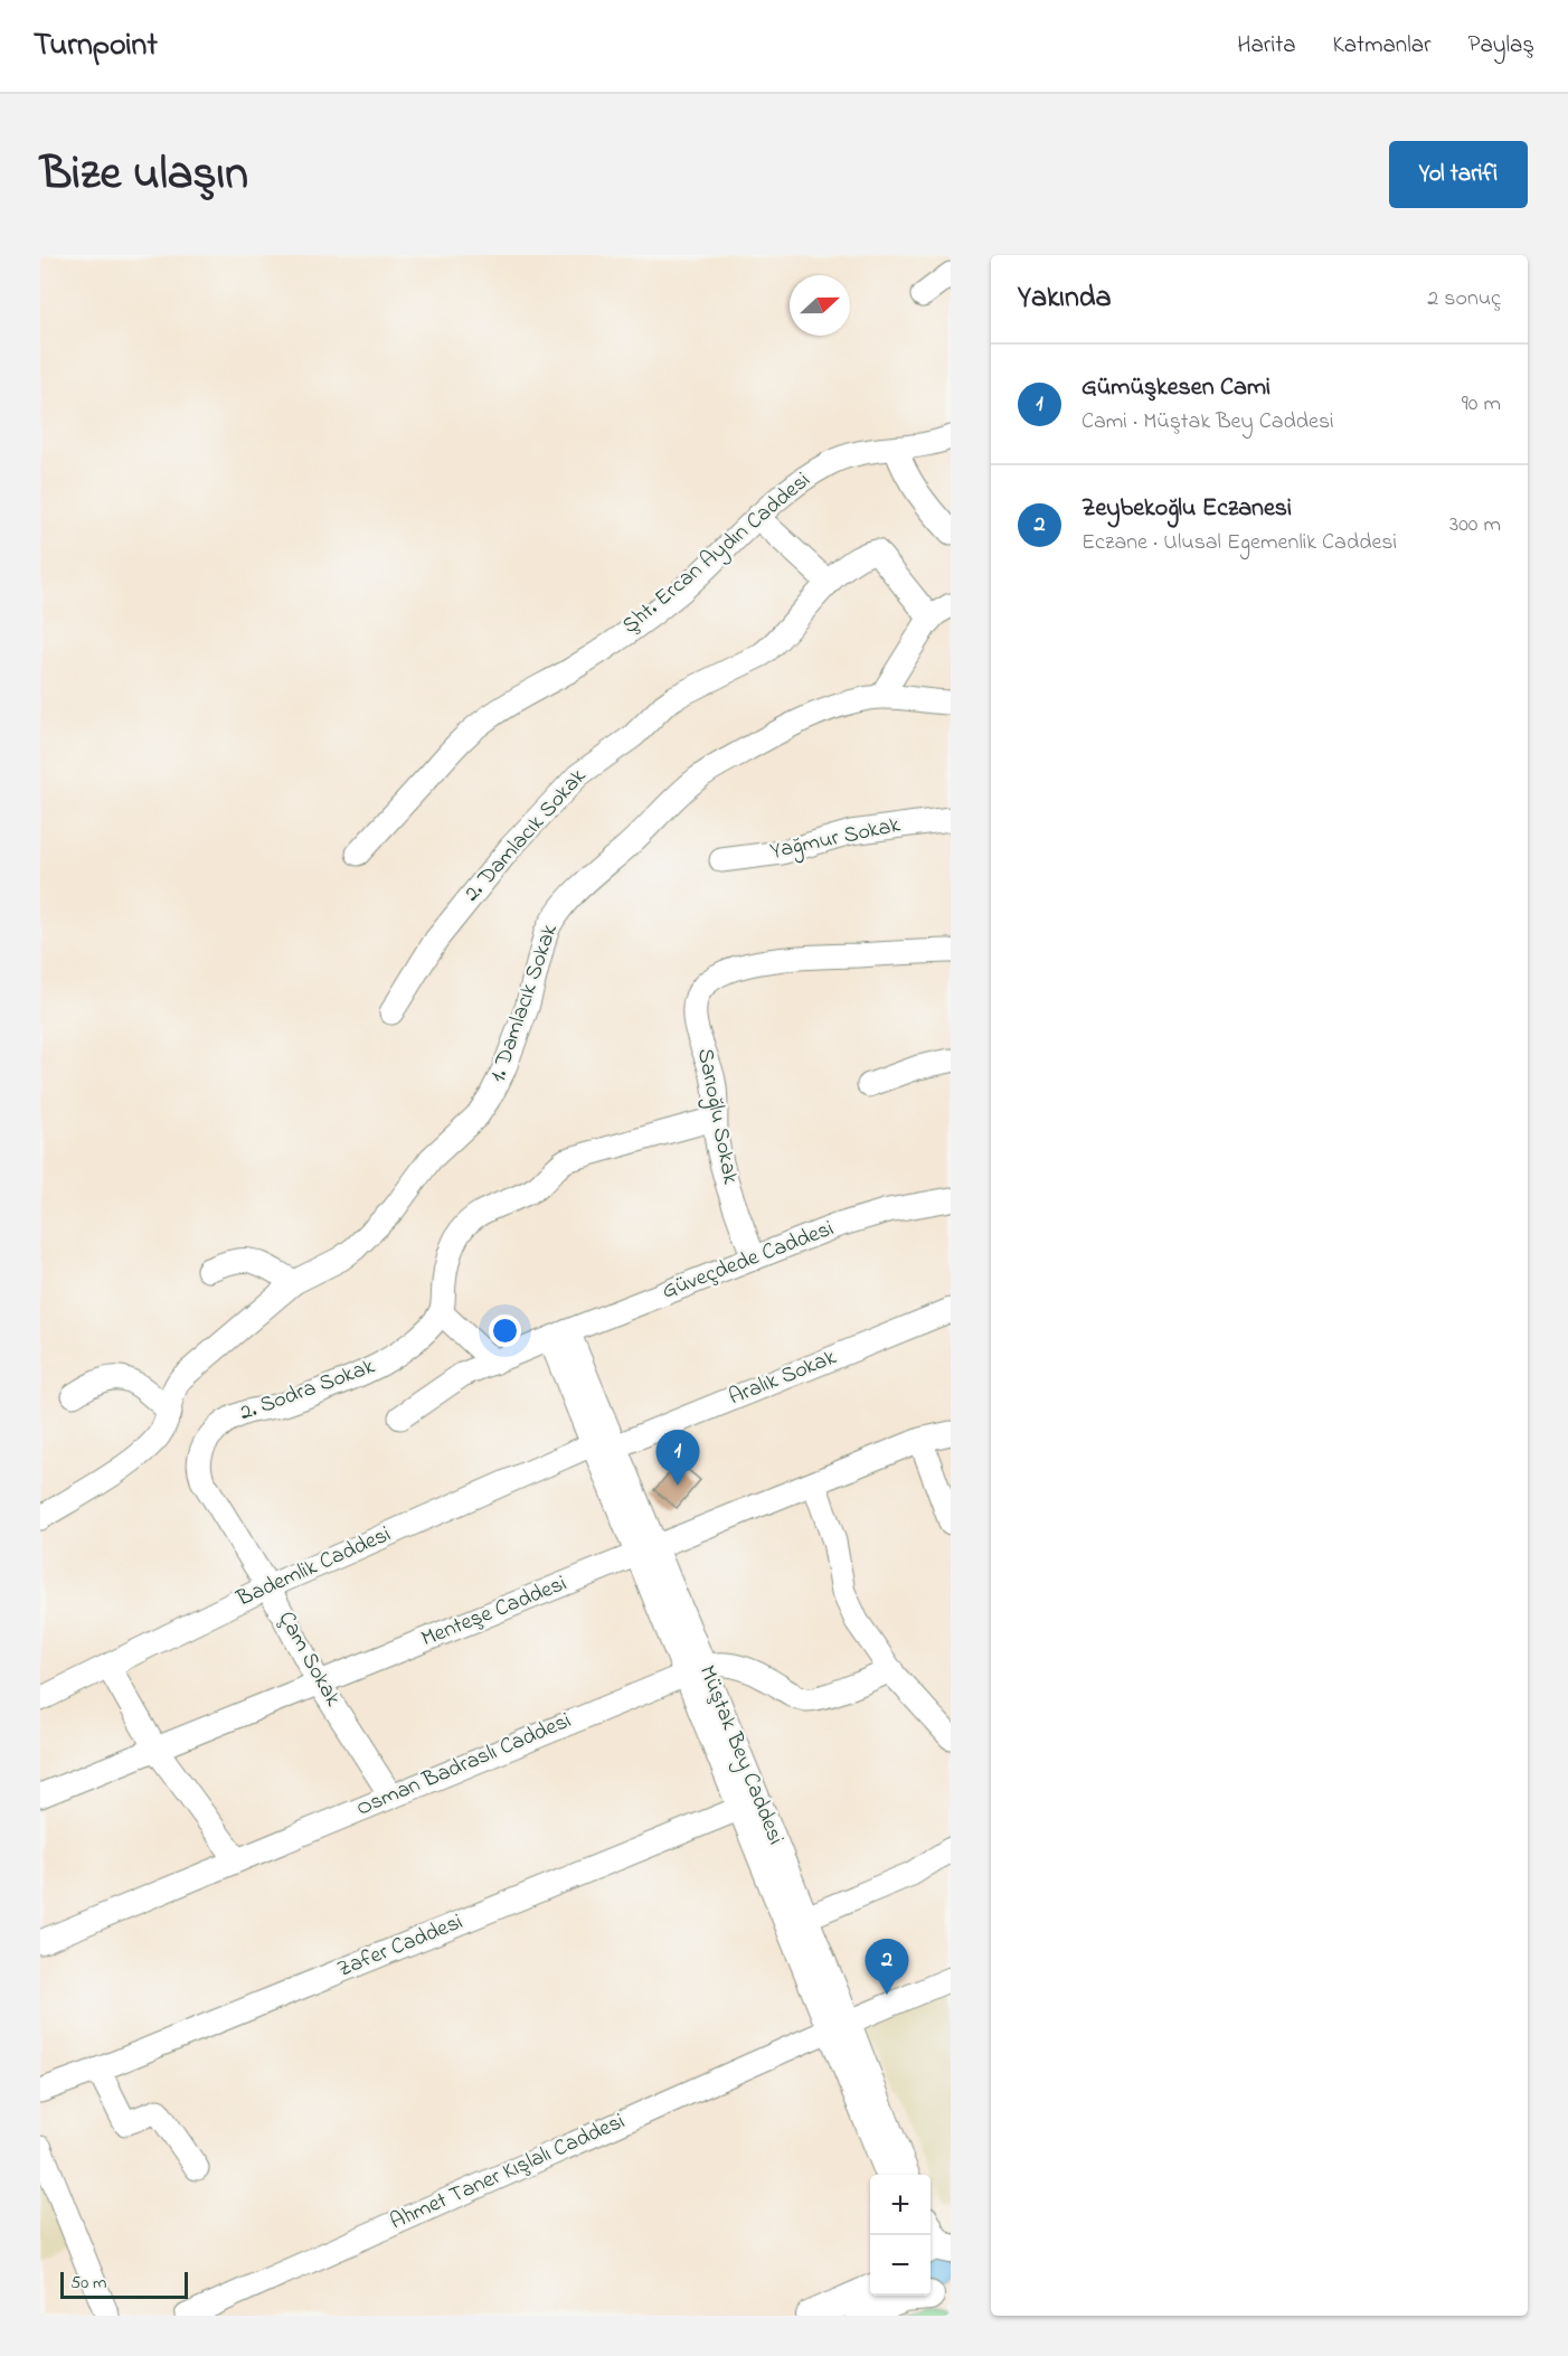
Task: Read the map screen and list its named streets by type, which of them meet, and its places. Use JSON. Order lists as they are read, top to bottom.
{
  "streets": {
    "street": [
      "Şht. Ercan Aydın Caddesi",
      "2. Damlacık Sokak",
      "Yağmur Sokak",
      "1. Damlacık Sokak",
      "Sarıoğlu Sokak",
      "Güveçdede Caddesi",
      "Aralık Sokak",
      "2. Sodra Sokak",
      "Bademlik Caddesi",
      "Menteşe Caddesi",
      "Çam Sokak",
      "Müştak Bey Caddesi",
      "Osman Badraslı Caddesi",
      "Zafer Caddesi",
      "Ahmet Taner Kışlalı Caddesi"
    ]
  },
  "crossings": [
    ["Sarıoğlu Sokak", "Güveçdede Caddesi"],
    ["Güveçdede Caddesi", "Müştak Bey Caddesi"],
    ["Aralık Sokak", "Bademlik Caddesi"],
    ["Aralık Sokak", "Müştak Bey Caddesi"],
    ["2. Sodra Sokak", "Çam Sokak"],
    ["Bademlik Caddesi", "Çam Sokak"],
    ["Bademlik Caddesi", "Müştak Bey Caddesi"],
    ["Menteşe Caddesi", "Çam Sokak"],
    ["Menteşe Caddesi", "Müştak Bey Caddesi"],
    ["Çam Sokak", "Osman Badraslı Caddesi"],
    ["Müştak Bey Caddesi", "Osman Badraslı Caddesi"],
    ["Müştak Bey Caddesi", "Zafer Caddesi"],
    ["Müştak Bey Caddesi", "Ahmet Taner Kışlalı Caddesi"]
  ],
  "scale_bar": "50 m",
  "north": "right",
  "page": {
    "header": "Turnpoint",
    "nav": ["Harita", "Katmanlar", "Paylaş"],
    "title": "Bize ulaşın",
    "buttons": "Yol tarifi",
    "heading": ["Yakında", "2 sonuç"],
    "list": [
      {
        "mark": "1",
        "name": "Gümüşkesen Cami",
        "note": "Cami · Müştak Bey Caddesi",
        "value": "90 m"
      },
      {
        "mark": "2",
        "name": "Zeybekoğlu Eczanesi",
        "note": "Eczane · Ulusal Egemenlik Caddesi",
        "value": "300 m"
      }
    ],
    "pins": ["1", "2"],
    "map_buttons": ["+", "−"],
    "scale": "50 m"
  }
}
